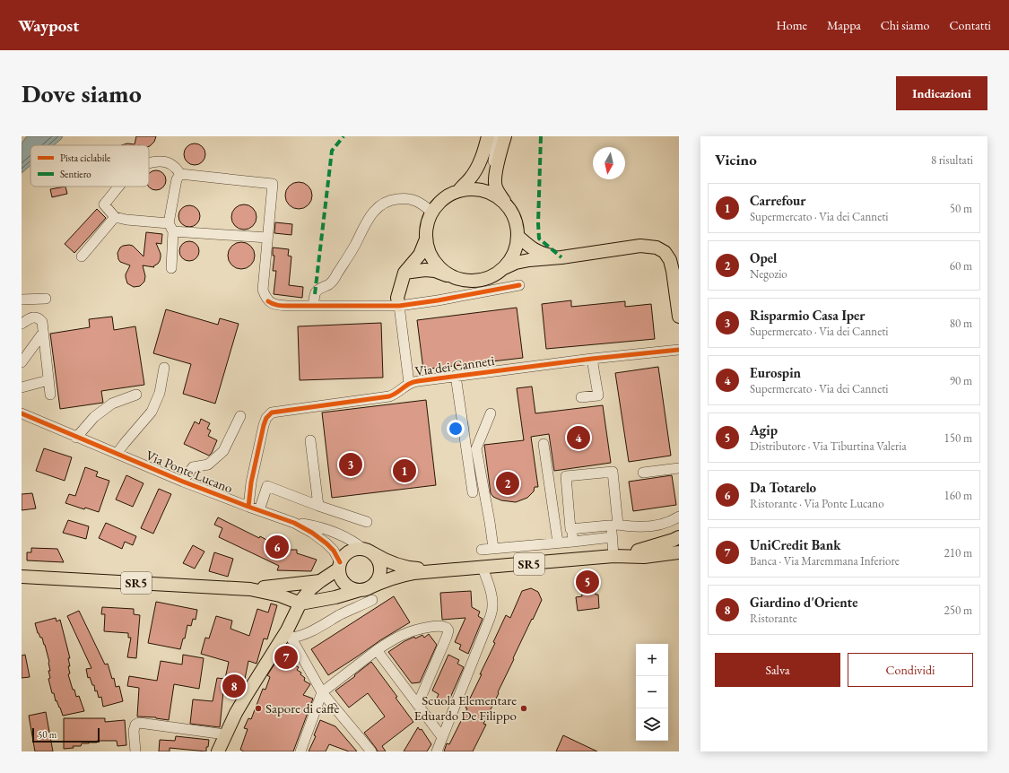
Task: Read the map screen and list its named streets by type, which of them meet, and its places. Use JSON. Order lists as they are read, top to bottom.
{
  "streets": {
    "main road": ["SR5"],
    "street": ["Via dei Canneti", "Via Ponte Lucano"]
  },
  "crossings": [
    ["Via dei Canneti", "Via Ponte Lucano"]
  ],
  "places": ["Sapore di caffè", "Scuola Elementare Eduardo De Filippo"],
  "legend": ["Pista ciclabile", "Sentiero"],
  "scale_bar": "50 m",
  "north": "bottom",
  "page": {
    "header": "Waypost",
    "nav": [
      "Home",
      "Mappa",
      "Chi siamo",
      "Contatti"
    ],
    "buttons": [
      "Indicazioni",
      ["Salva", "Condividi"]
    ],
    "title": "Dove siamo",
    "heading": ["Vicino", "8 risultati"],
    "list": [
      {
        "mark": "1",
        "name": "Carrefour",
        "note": "Supermercato · Via dei Canneti",
        "value": "50 m"
      },
      {
        "mark": "2",
        "name": "Opel",
        "note": "Negozio",
        "value": "60 m"
      },
      {
        "mark": "3",
        "name": "Risparmio Casa Iper",
        "note": "Supermercato · Via dei Canneti",
        "value": "80 m"
      },
      {
        "mark": "4",
        "name": "Eurospin",
        "note": "Supermercato · Via dei Canneti",
        "value": "90 m"
      },
      {
        "mark": "5",
        "name": "Agip",
        "note": "Distributore · Via Tiburtina Valeria",
        "value": "150 m"
      },
      {
        "mark": "6",
        "name": "Da Totarelo",
        "note": "Ristorante · Via Ponte Lucano",
        "value": "160 m"
      },
      {
        "mark": "7",
        "name": "UniCredit Bank",
        "note": "Banca · Via Maremmana Inferiore",
        "value": "210 m"
      },
      {
        "mark": "8",
        "name": "Giardino d'Oriente",
        "note": "Ristorante",
        "value": "250 m"
      }
    ],
    "pins": [
      "4",
      "3",
      "1",
      "2",
      "6",
      "5",
      "7",
      "8"
    ],
    "map_buttons": ["+", "−"],
    "scale": "50 m"
  }
}
